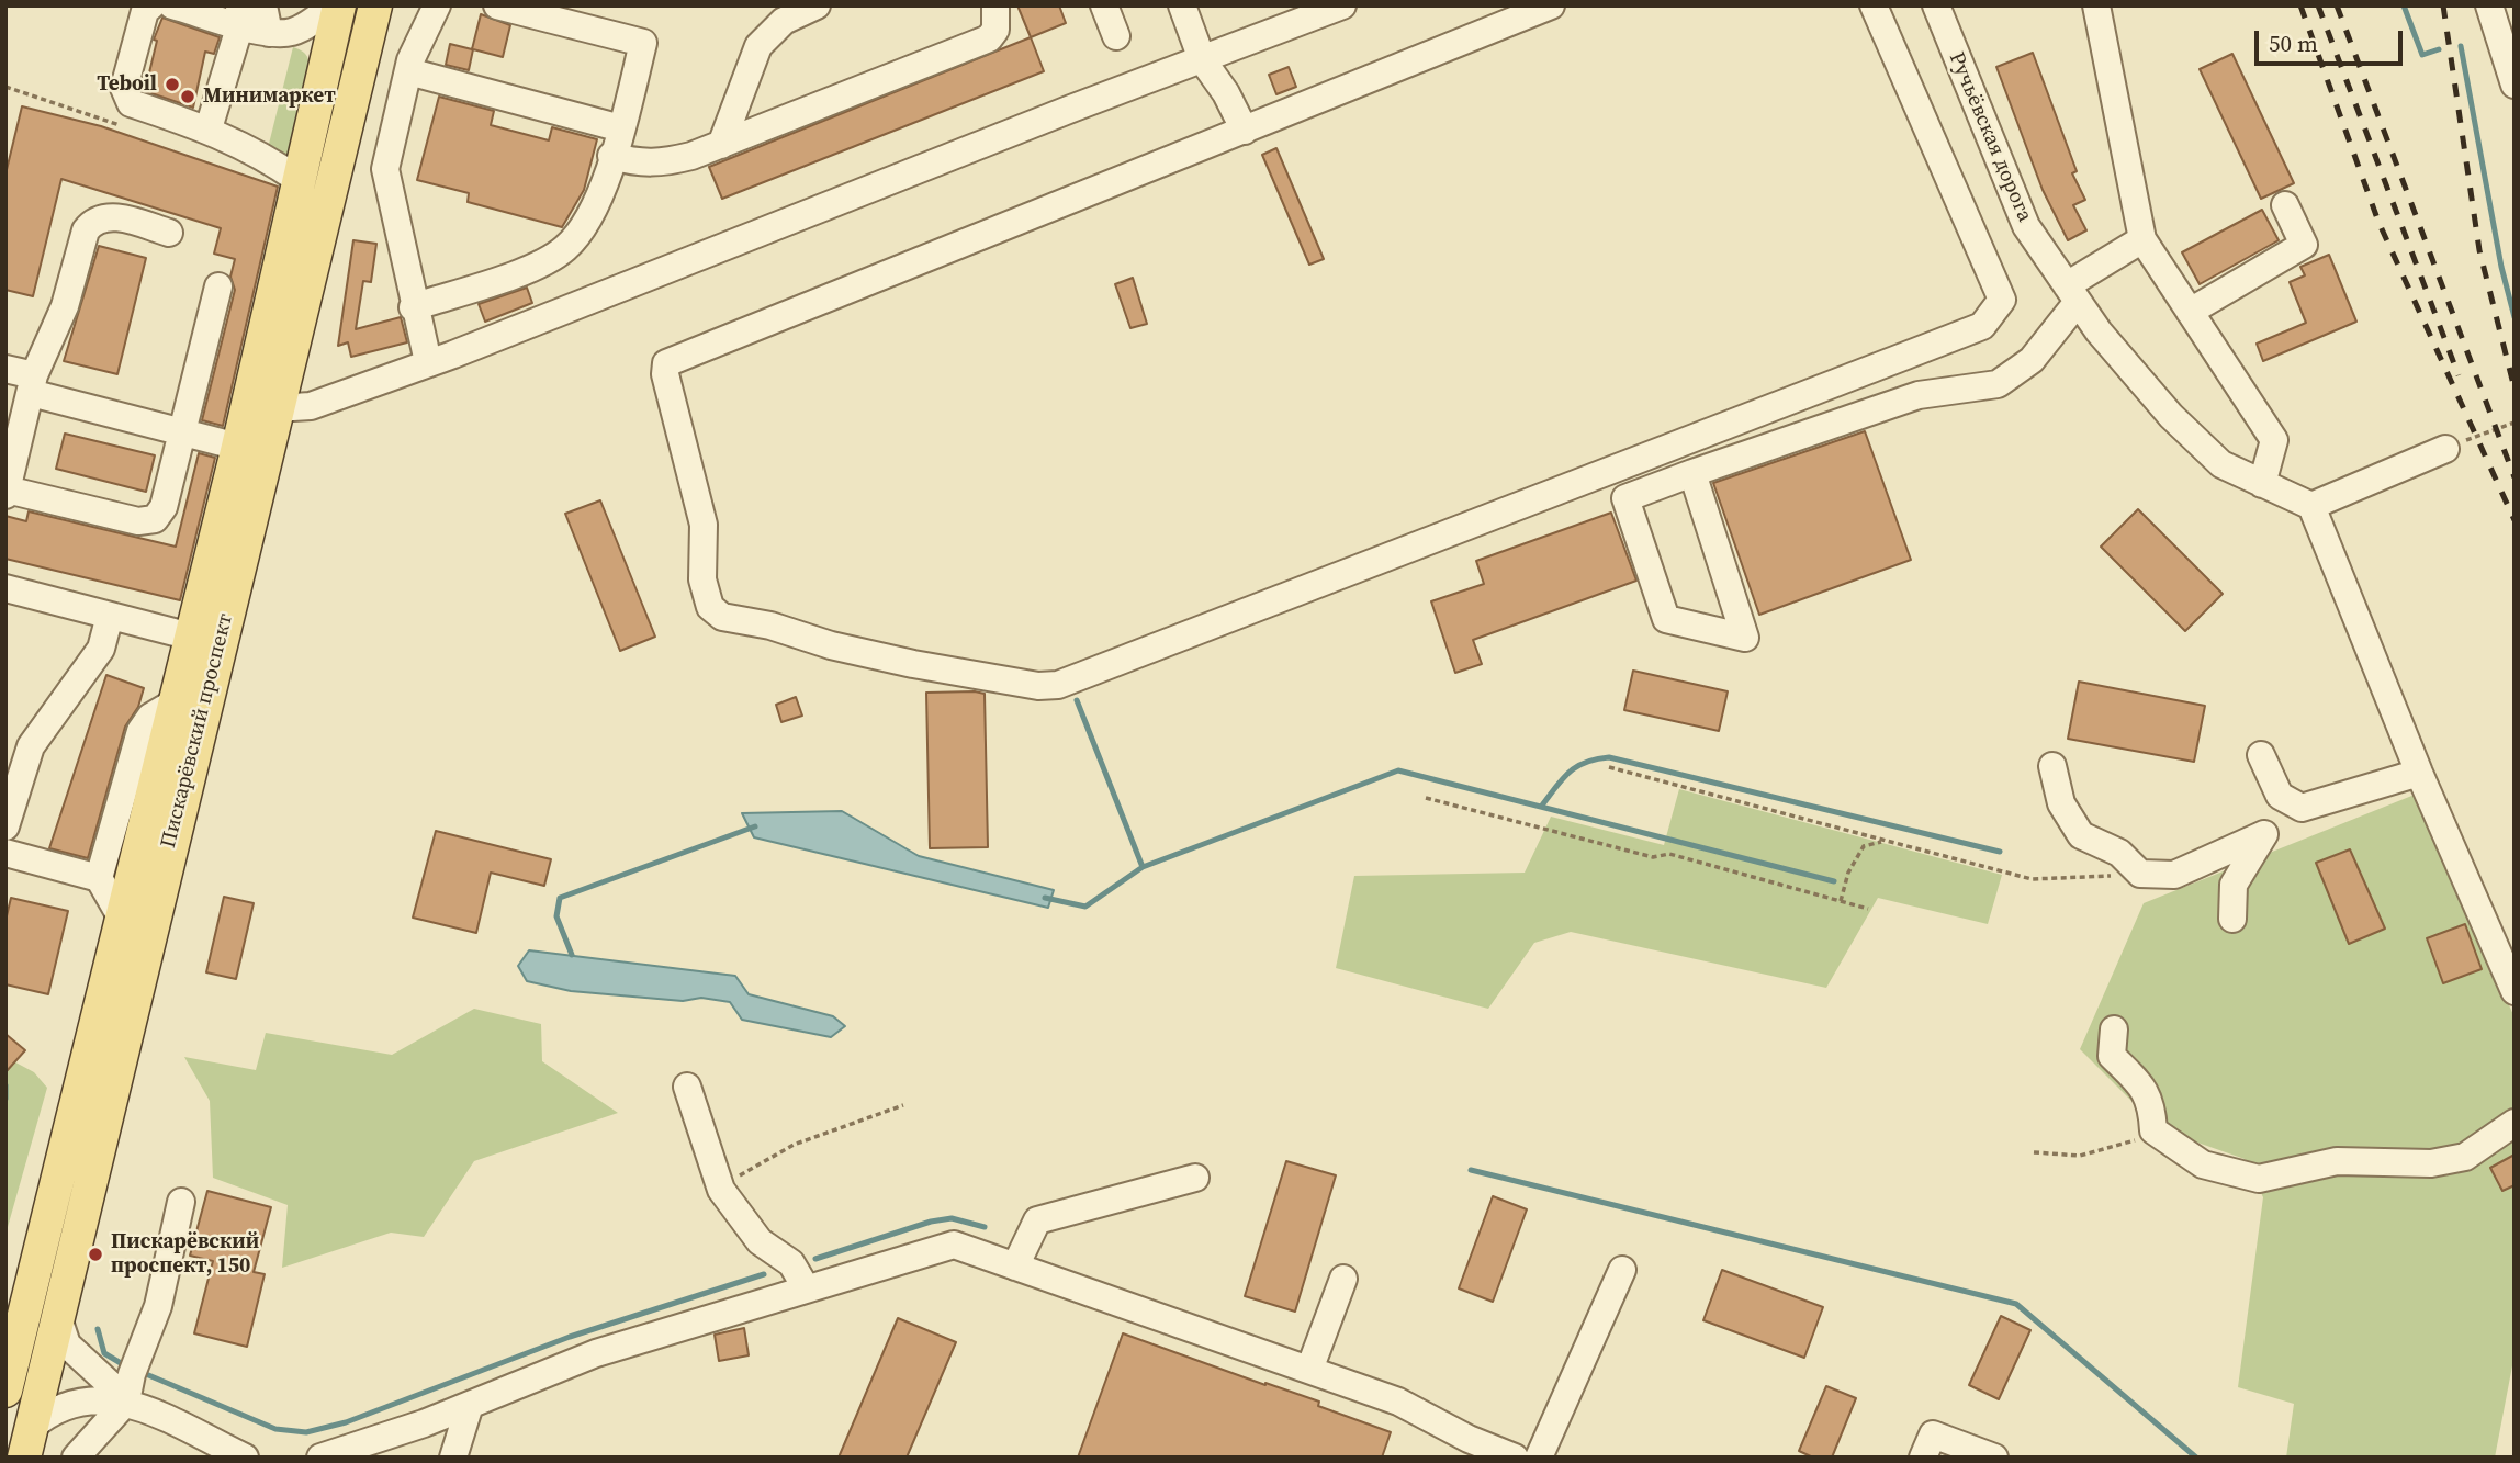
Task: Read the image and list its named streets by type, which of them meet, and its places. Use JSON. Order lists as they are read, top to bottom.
{
  "streets": {
    "main road": ["Пискарёвский проспект"],
    "street": ["Ручьёвская дорога"]
  },
  "places": ["Teboil", "Минимаркет", "Пискарёвский проспект, 150"],
  "scale_bar": "50 m"
}
